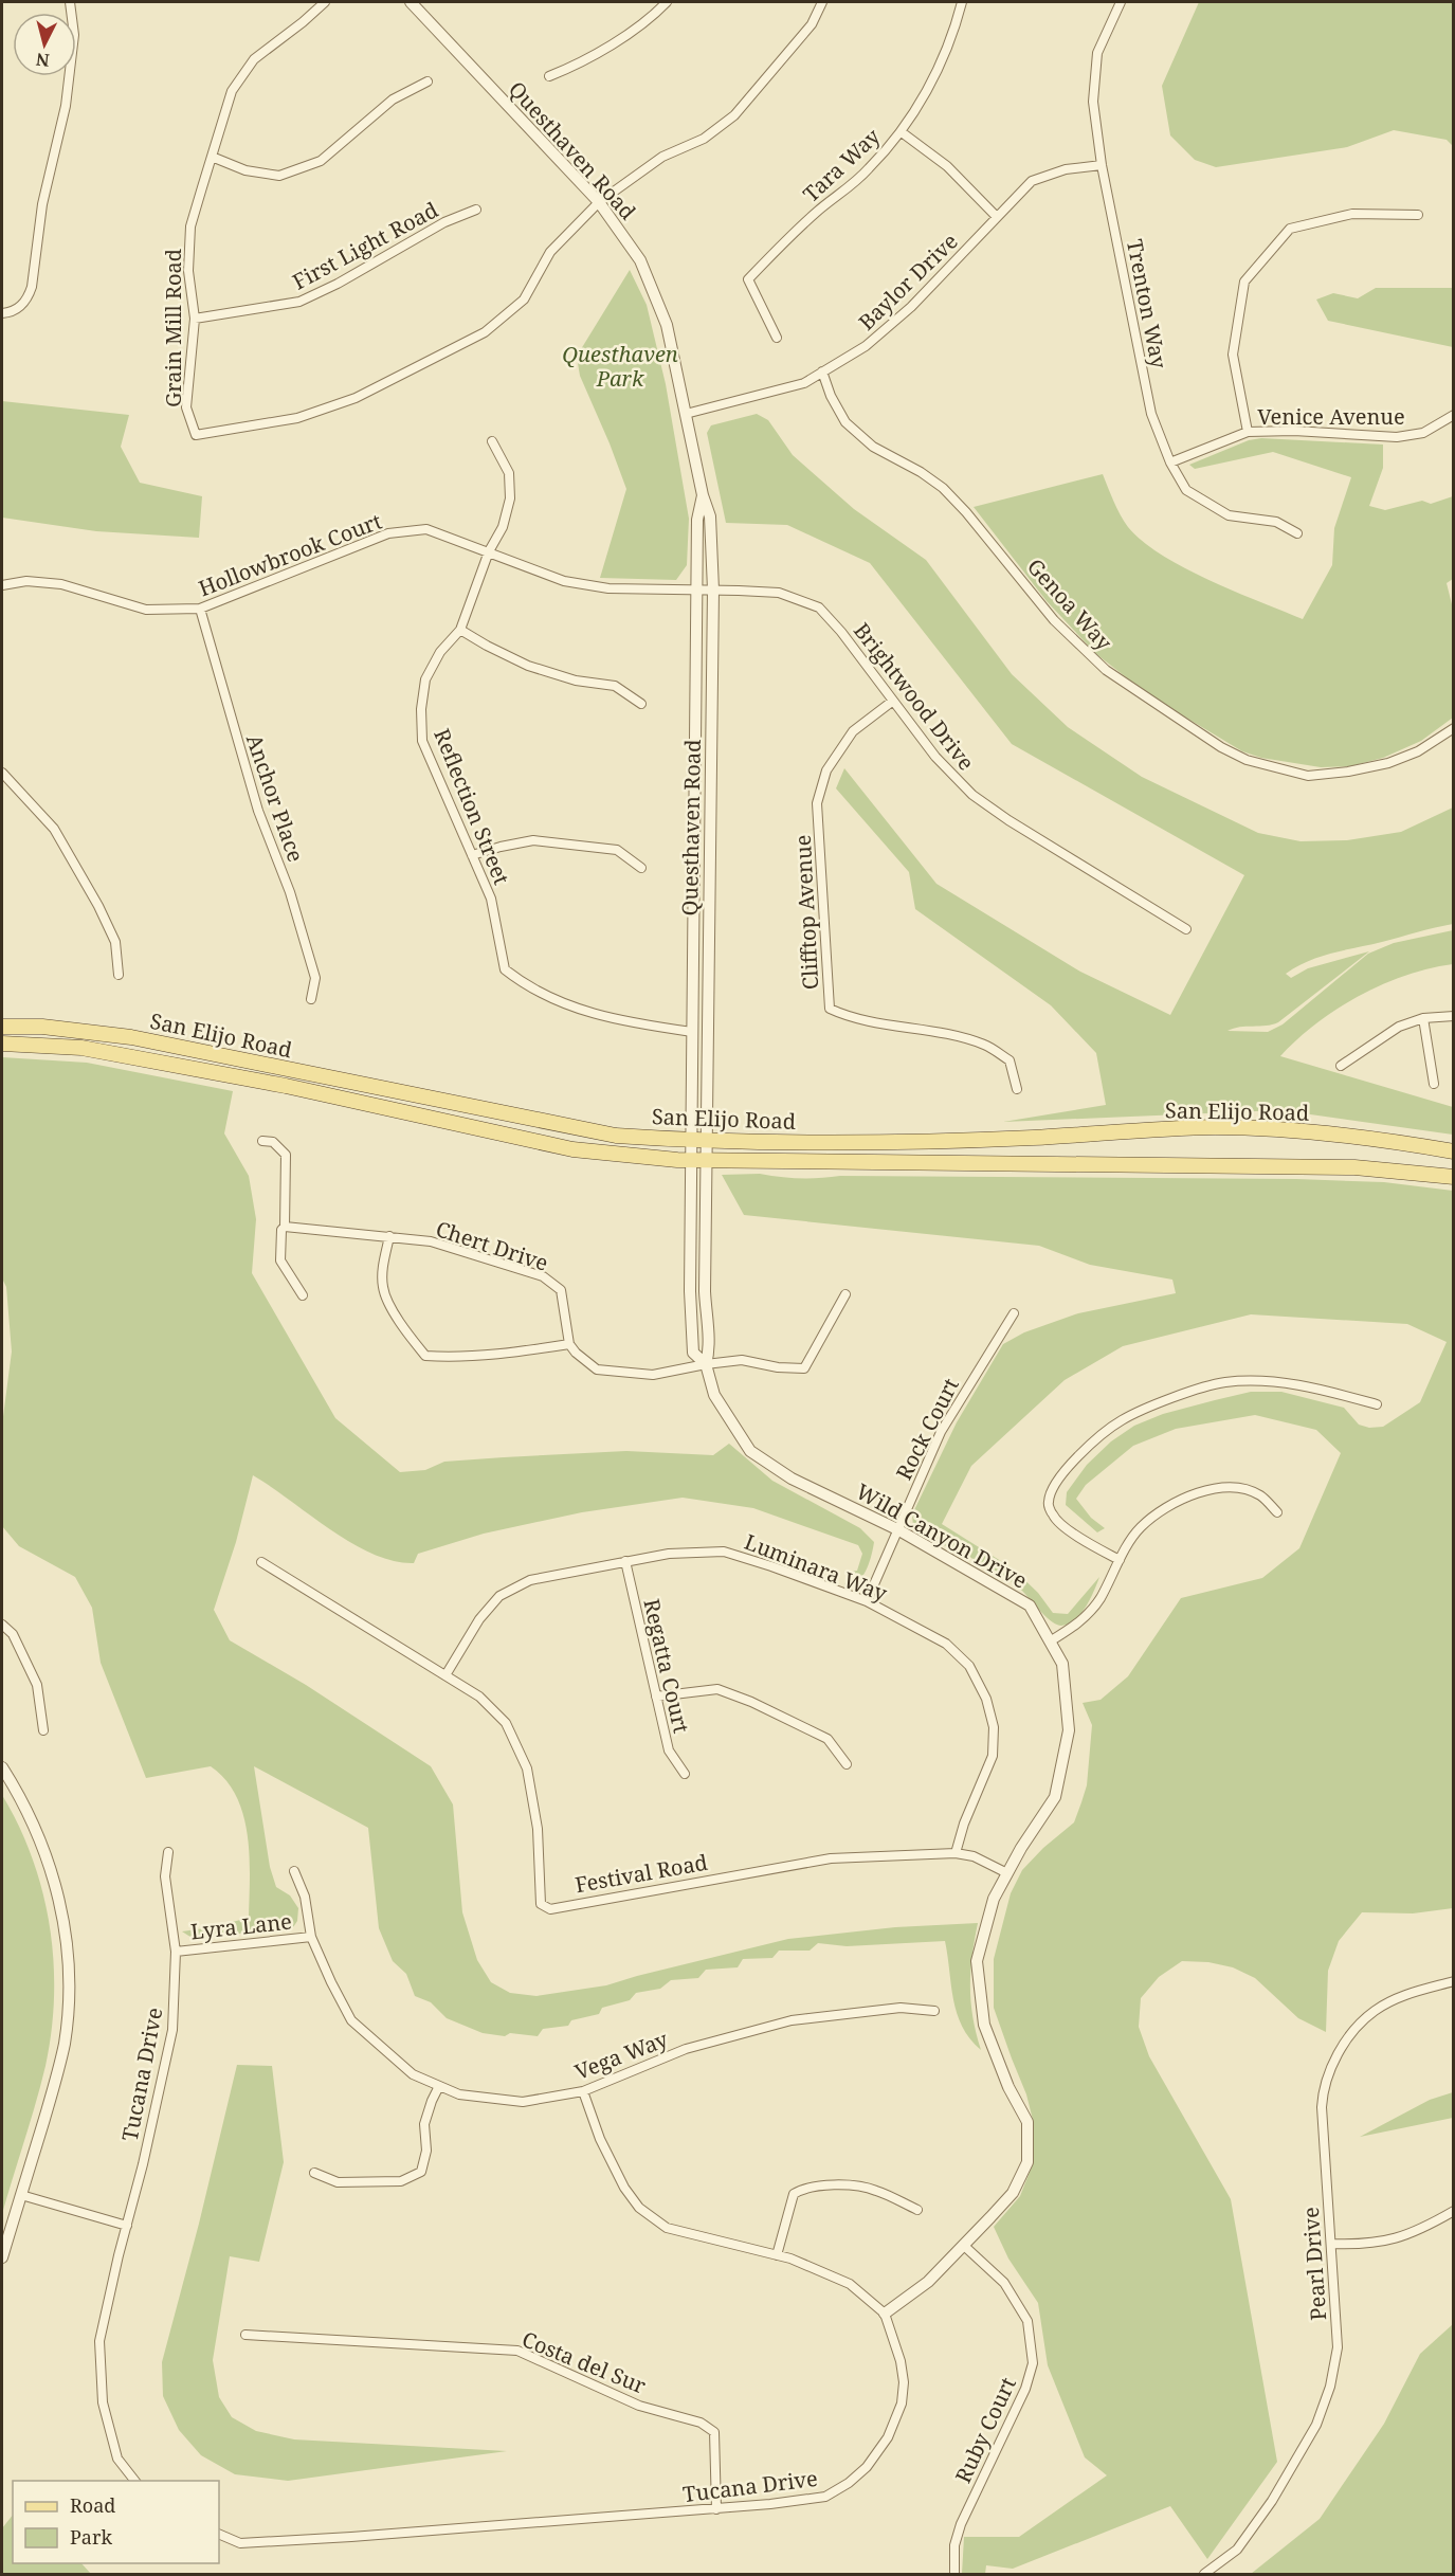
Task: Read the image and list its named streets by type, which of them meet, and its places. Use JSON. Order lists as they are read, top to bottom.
{
  "streets": {
    "main road": ["San Elijo Road"],
    "street": [
      "Questhaven Road",
      "Tara Way",
      "First Light Road",
      "Baylor Drive",
      "Trenton Way",
      "Grain Mill Road",
      "Venice Avenue",
      "Hollowbrook Court",
      "Genoa Way",
      "Brightwood Drive",
      "Anchor Place",
      "Reflection Street",
      "Clifftop Avenue",
      "Chert Drive",
      "Rock Court",
      "Wild Canyon Drive",
      "Luminara Way",
      "Regatta Court",
      "Festival Road",
      "Lyra Lane",
      "Vega Way",
      "Tucana Drive",
      "Pearl Drive",
      "Costa del Sur",
      "Ruby Court"
    ]
  },
  "crossings": [
    ["Questhaven Road", "Baylor Drive"],
    ["Questhaven Road", "Grain Mill Road"],
    ["Questhaven Road", "Hollowbrook Court"],
    ["Questhaven Road", "Brightwood Drive"],
    ["Questhaven Road", "Reflection Street"],
    ["Questhaven Road", "San Elijo Road"],
    ["Questhaven Road", "Wild Canyon Drive"],
    ["First Light Road", "Grain Mill Road"],
    ["Baylor Drive", "Trenton Way"],
    ["Baylor Drive", "Genoa Way"],
    ["Trenton Way", "Venice Avenue"],
    ["Hollowbrook Court", "Brightwood Drive"],
    ["Hollowbrook Court", "Anchor Place"],
    ["Hollowbrook Court", "Reflection Street"],
    ["Brightwood Drive", "Clifftop Avenue"],
    ["San Elijo Road", "Wild Canyon Drive"],
    ["Rock Court", "Wild Canyon Drive"],
    ["Rock Court", "Luminara Way"],
    ["Wild Canyon Drive", "Festival Road"],
    ["Wild Canyon Drive", "Tucana Drive"],
    ["Wild Canyon Drive", "Ruby Court"],
    ["Luminara Way", "Regatta Court"],
    ["Luminara Way", "Festival Road"],
    ["Lyra Lane", "Vega Way"],
    ["Lyra Lane", "Tucana Drive"],
    ["Tucana Drive", "Costa del Sur"]
  ],
  "parks": ["Questhaven Park"],
  "legend": ["Road", "Park"],
  "north": "bottom"
}
